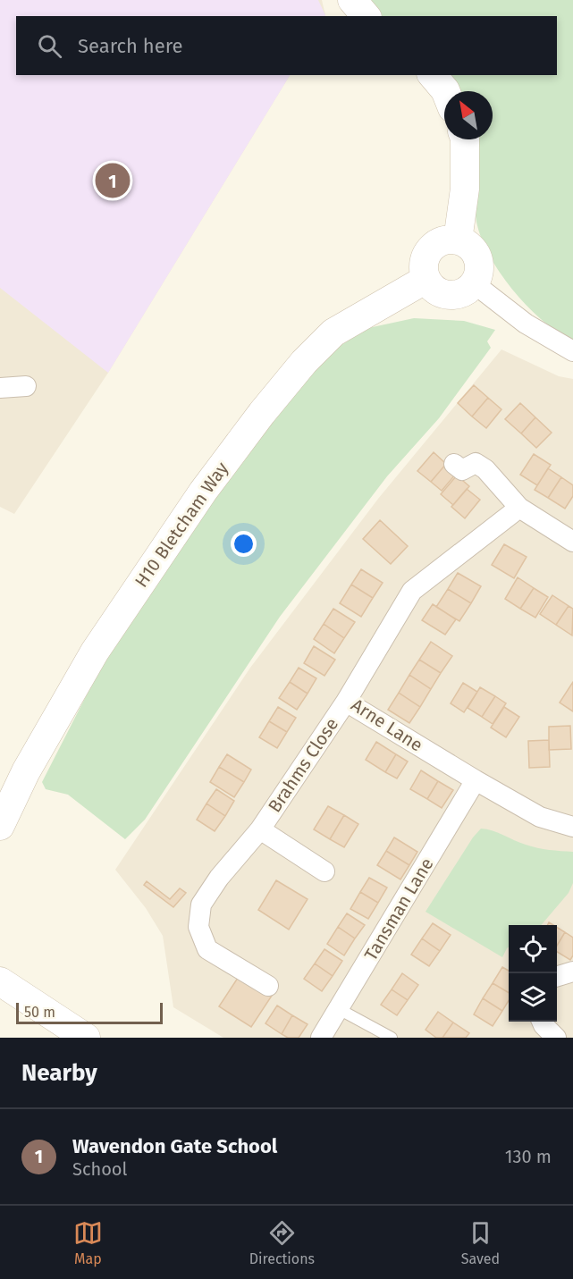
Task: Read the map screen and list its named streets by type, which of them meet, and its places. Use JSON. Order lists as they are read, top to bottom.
{
  "streets": {
    "street": [
      "H10 Bletcham Way",
      "Arne Lane",
      "Brahms Close",
      "Tansman Lane"
    ]
  },
  "crossings": [
    ["Arne Lane", "Brahms Close"],
    ["Arne Lane", "Tansman Lane"]
  ],
  "scale_bar": "50 m",
  "north": "top left",
  "page": {
    "search": "Search here",
    "pins": "1",
    "scale": "50 m",
    "heading": "Nearby",
    "list": [
      {
        "mark": "1",
        "name": "Wavendon Gate School",
        "note": "School",
        "value": "130 m"
      }
    ],
    "nav": ["Map", "Directions", "Saved"]
  }
}
